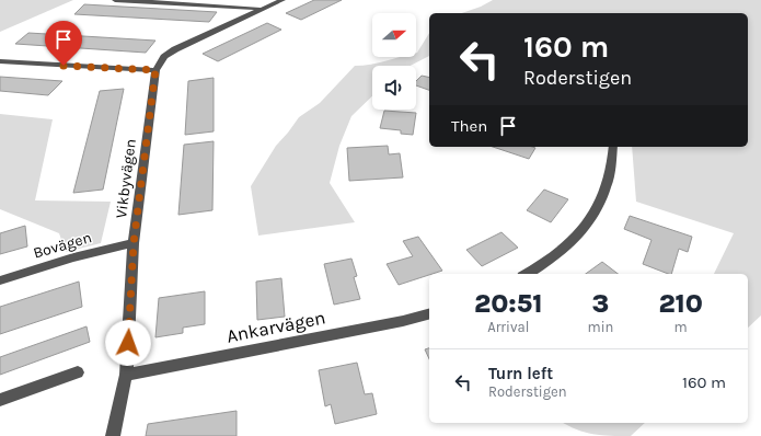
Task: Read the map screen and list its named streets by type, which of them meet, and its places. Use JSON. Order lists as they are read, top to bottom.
{
  "streets": {
    "street": ["Vikbyvägen", "Bovägen", "Ankarvägen"]
  },
  "crossings": [
    ["Vikbyvägen", "Bovägen"],
    ["Vikbyvägen", "Ankarvägen"]
  ],
  "north": "right",
  "page": {
    "turn": ["160 m", "Roderstigen"],
    "then": "Then",
    "eta": [
      "20:51",
      "Arrival",
      "3",
      "min",
      "210",
      "m"
    ],
    "list": [
      {
        "name": "Turn left",
        "note": "Roderstigen",
        "value": "160 m"
      }
    ]
  }
}
